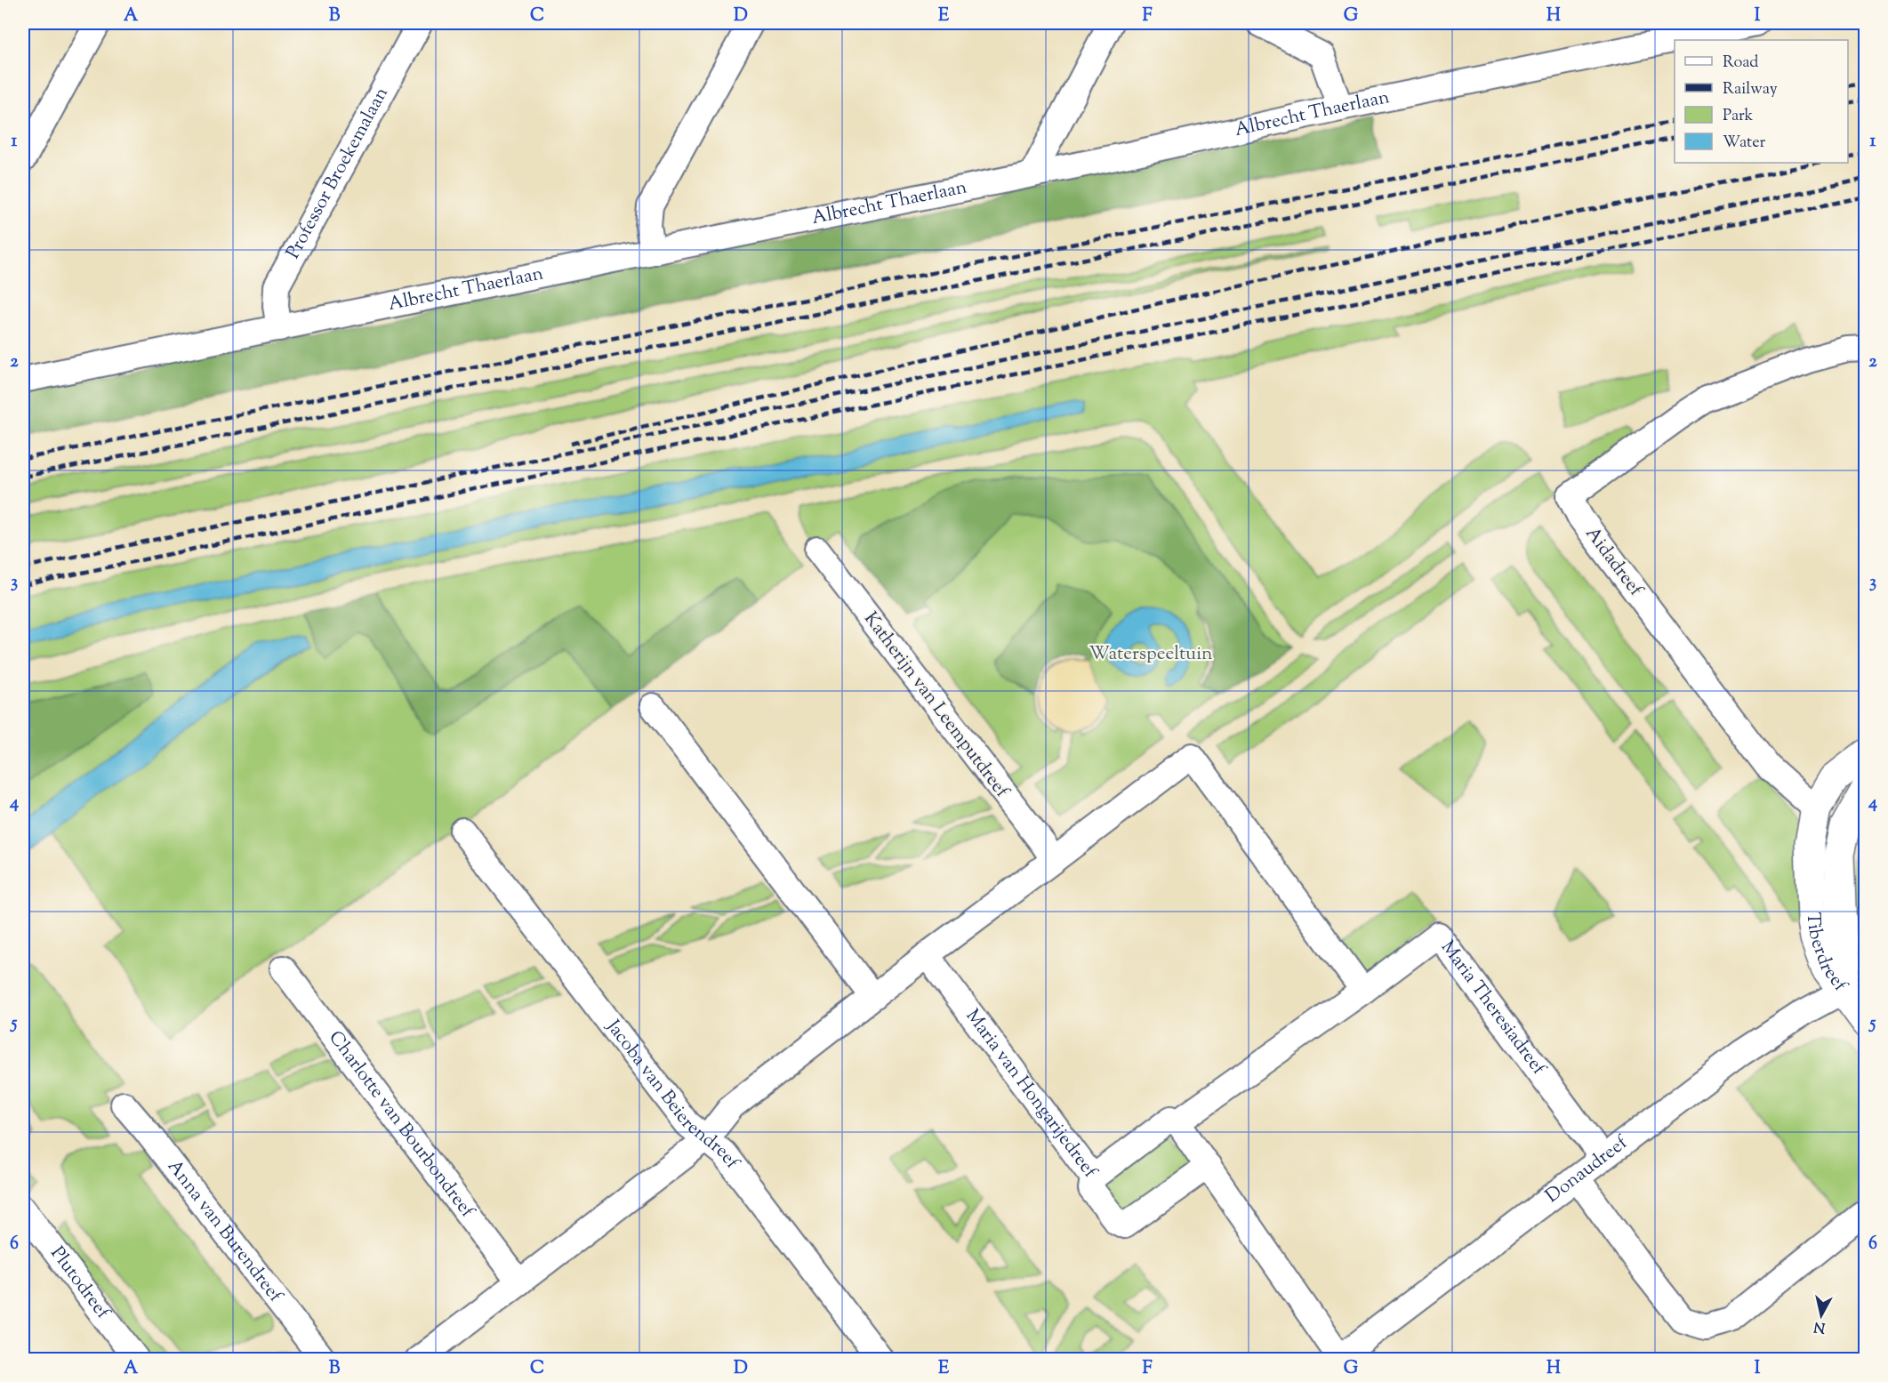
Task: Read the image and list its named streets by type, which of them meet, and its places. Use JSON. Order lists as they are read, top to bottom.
{
  "streets": {
    "street": [
      "Albrecht Thaerlaan",
      "Professor Broekemalaan",
      "Aidadreef",
      "Katherijn van Leemputdreef",
      "Tiberdreef",
      "Maria Theresiadreef",
      "Jacoba van Beierendreef",
      "Maria van Hongarijedreef",
      "Charlotte van Bourbondreef",
      "Donaudreef",
      "Anna van Burendreef",
      "Plutodreef"
    ]
  },
  "crossings": [
    ["Albrecht Thaerlaan", "Professor Broekemalaan"],
    ["Aidadreef", "Tiberdreef"],
    ["Tiberdreef", "Donaudreef"],
    ["Maria Theresiadreef", "Maria van Hongarijedreef"],
    ["Maria Theresiadreef", "Donaudreef"]
  ],
  "parks": ["Waterspeeltuin"],
  "legend": [
    "Road",
    "Railway",
    "Park",
    "Water"
  ],
  "north": "bottom",
  "grid": {
    "columns": [
      "A",
      "B",
      "C",
      "D",
      "E",
      "F",
      "G",
      "H",
      "I"
    ],
    "rows": [
      "1",
      "2",
      "3",
      "4",
      "5",
      "6"
    ]
  }
}
